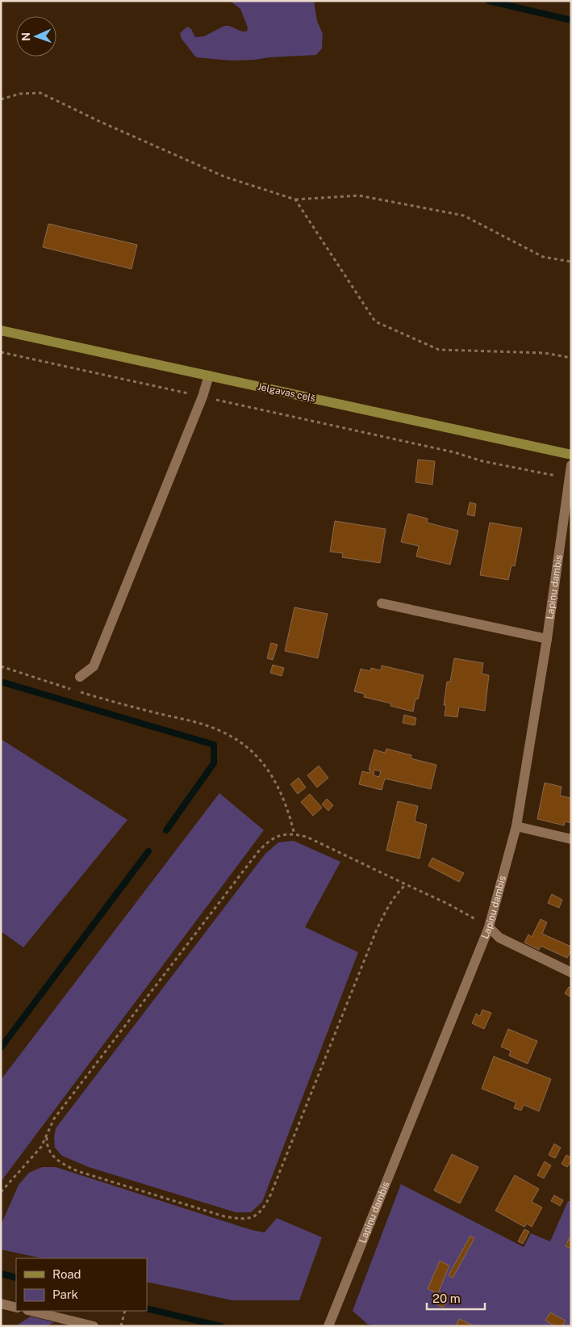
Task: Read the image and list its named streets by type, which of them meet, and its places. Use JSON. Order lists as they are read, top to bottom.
{
  "streets": {
    "main road": ["Jelgavas ceļš"],
    "street": ["Lapiņu dambis"]
  },
  "legend": ["Road", "Park"],
  "scale_bar": "20 m",
  "north": "left"
}
